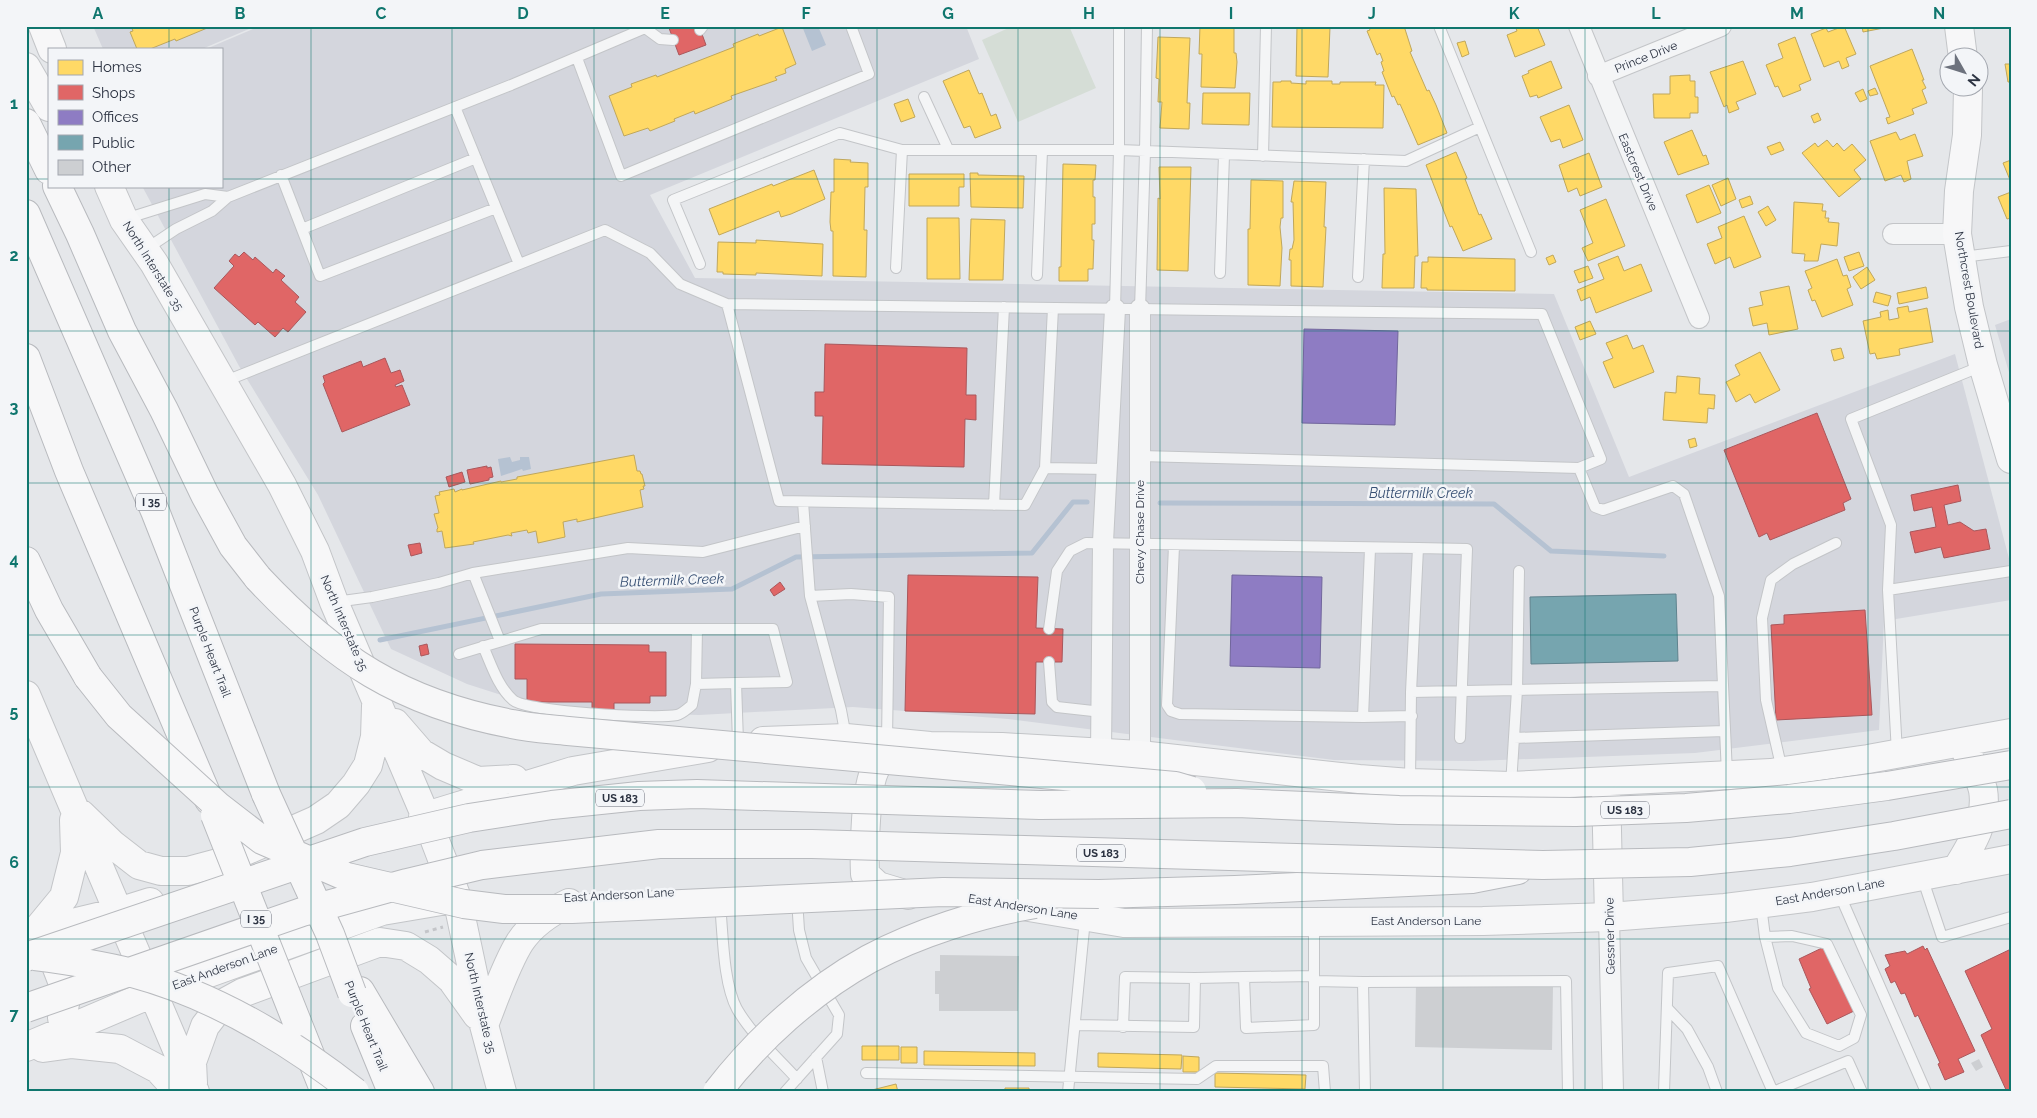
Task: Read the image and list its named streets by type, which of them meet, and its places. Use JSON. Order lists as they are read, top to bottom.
{
  "streets": {
    "main road": [
      "North Interstate 35",
      "Northcrest Boulevard",
      "I 35",
      "Purple Heart Trail",
      "US 183",
      "East Anderson Lane",
      "Gessner Drive"
    ],
    "street": ["Prince Drive", "Eastcrest Drive", "Chevy Chase Drive"]
  },
  "crossings": [
    ["Prince Drive", "Eastcrest Drive"],
    ["North Interstate 35", "East Anderson Lane"],
    ["East Anderson Lane", "Gessner Drive"]
  ],
  "water": ["Buttermilk Creek"],
  "legend": [
    "Homes",
    "Shops",
    "Offices",
    "Public",
    "Other"
  ],
  "north": "bottom right",
  "grid": {
    "columns": [
      "A",
      "B",
      "C",
      "D",
      "E",
      "F",
      "G",
      "H",
      "I",
      "J",
      "K",
      "L",
      "M",
      "N"
    ],
    "rows": [
      "1",
      "2",
      "3",
      "4",
      "5",
      "6",
      "7"
    ]
  }
}
